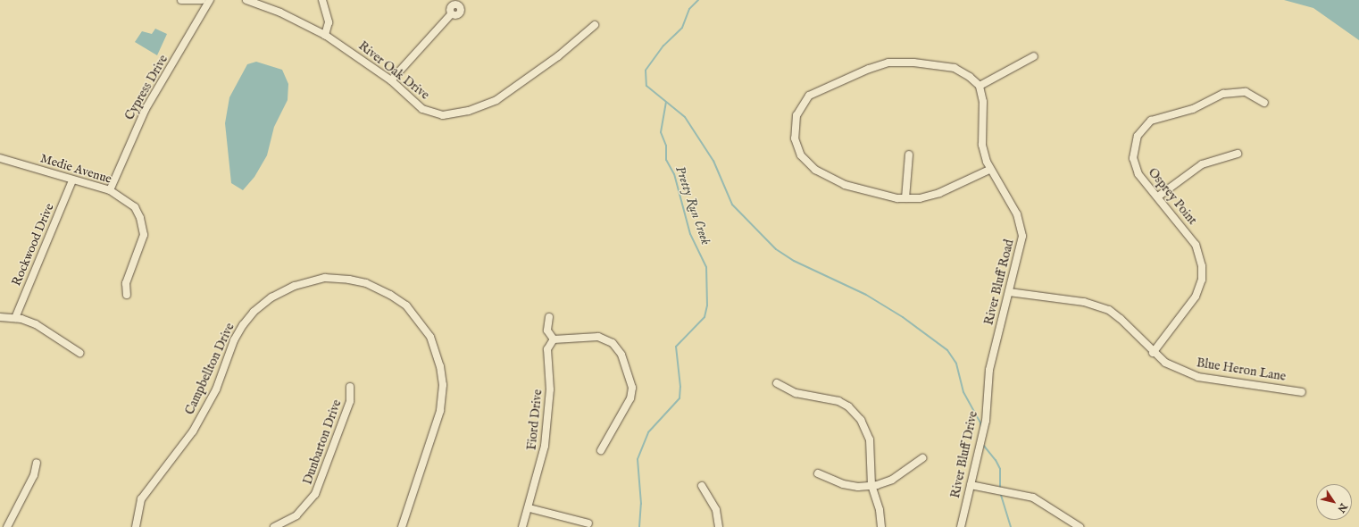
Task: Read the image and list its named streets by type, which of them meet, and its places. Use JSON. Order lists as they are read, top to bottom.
{
  "streets": {
    "street": [
      "River Oak Drive",
      "Cypress Drive",
      "Medie Avenue",
      "Osprey Point",
      "Rockwood Drive",
      "River Bluff Road",
      "Campbellton Drive",
      "Blue Heron Lane",
      "Fiord Drive",
      "Dunbarton Drive",
      "River Bluff Drive"
    ]
  },
  "crossings": [
    ["Cypress Drive", "Medie Avenue"],
    ["Medie Avenue", "Rockwood Drive"],
    ["Osprey Point", "Blue Heron Lane"],
    ["River Bluff Road", "Blue Heron Lane"],
    ["River Bluff Road", "River Bluff Drive"]
  ],
  "water": ["Pretty Run Creek"],
  "north": "bottom right"
}
